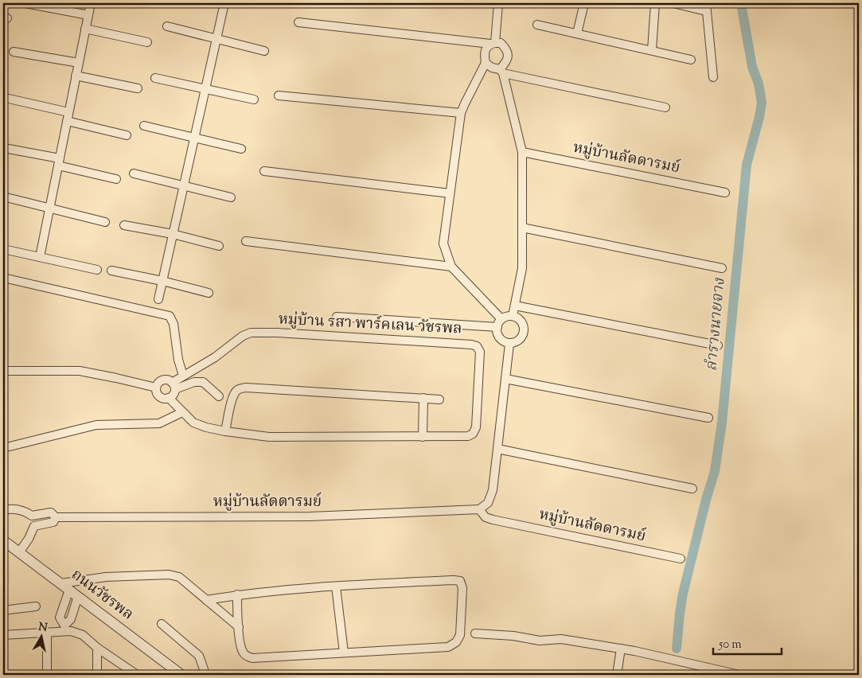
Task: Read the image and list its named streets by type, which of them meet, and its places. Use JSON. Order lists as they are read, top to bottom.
{
  "streets": {
    "street": ["หมู่บ้านลัดดารมย์", "หมู่บ้าน รสา พาร์คเลน วัชรพล", "ถนนวัชรพล"]
  },
  "water": ["ลำรางนายจาง"],
  "scale_bar": "50 m",
  "north": "top"
}
